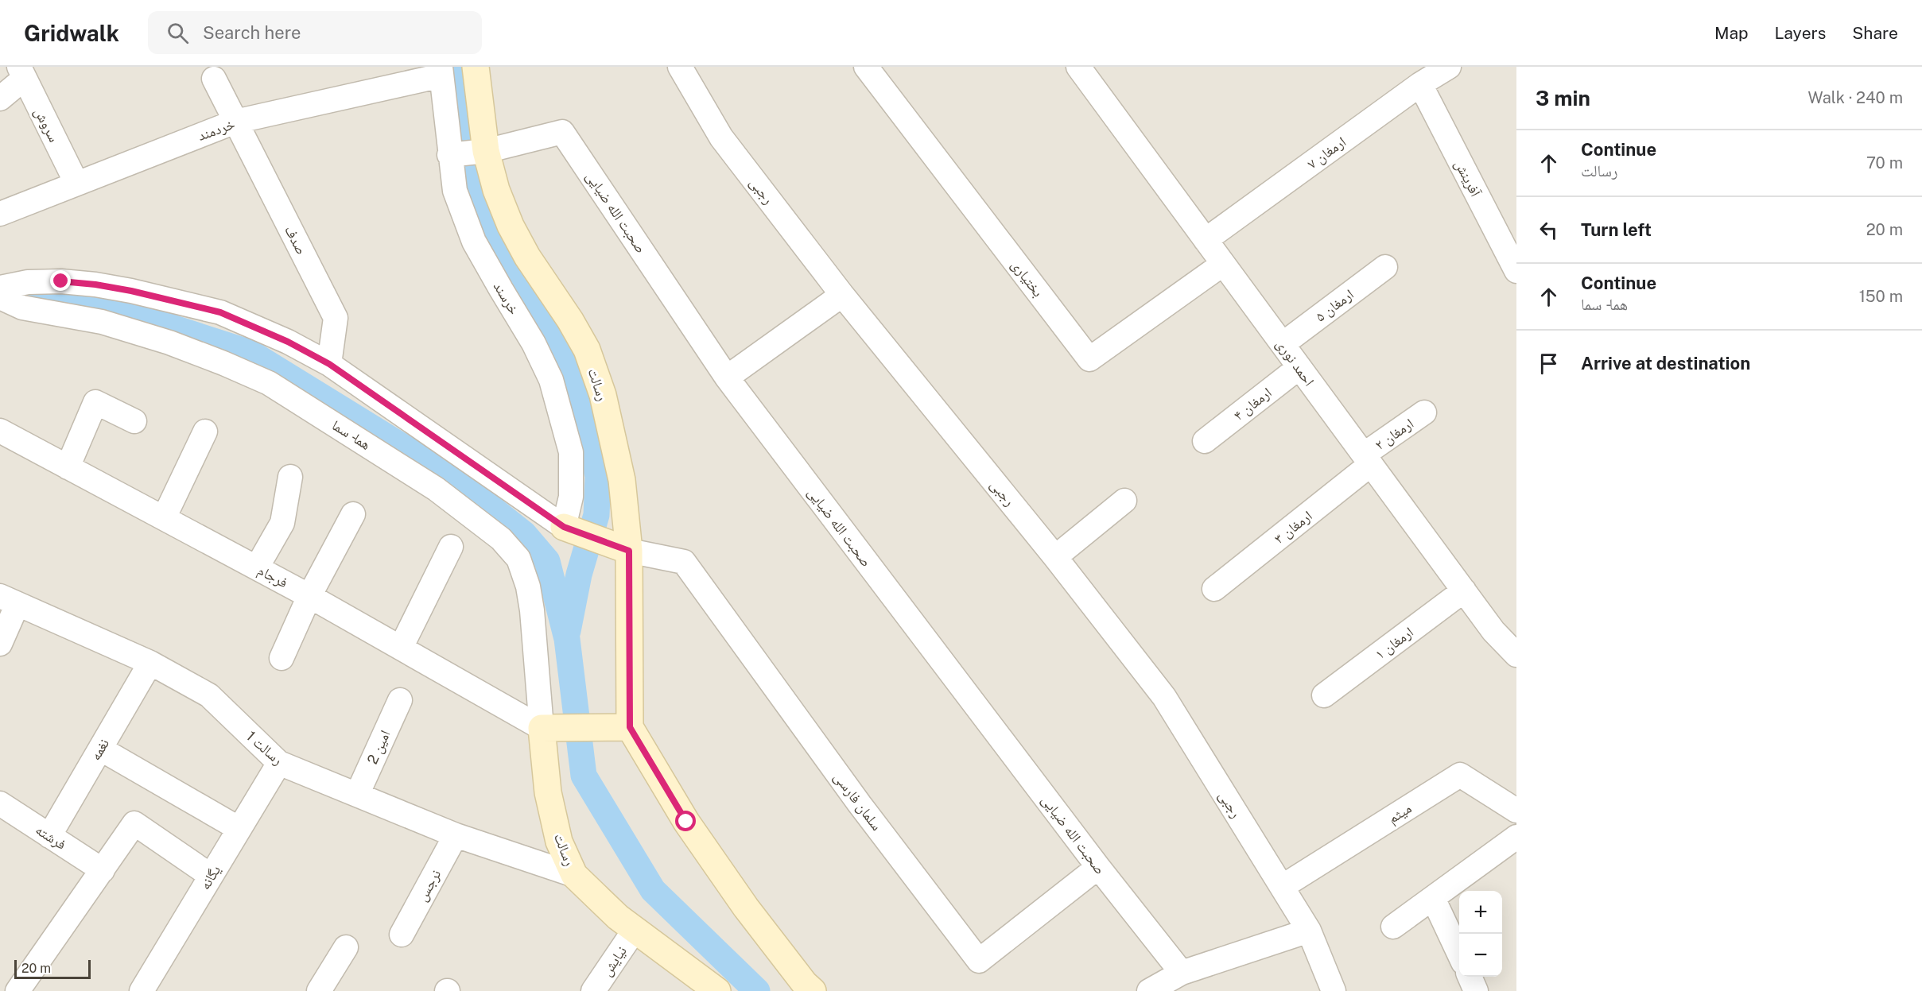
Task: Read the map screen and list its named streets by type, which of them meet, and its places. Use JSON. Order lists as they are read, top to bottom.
{
  "streets": {
    "street": [
      "سروش",
      "خردمند",
      "ارمغان ۷",
      "آفرینش",
      "رجبی",
      "صحبت الله ضیایی",
      "صدف",
      "بختیاری",
      "خرسند",
      "ارمغان ۵",
      "احمد نوری",
      "رسالت",
      "ارمغان ۴",
      "ارمغان ۲",
      "هما- سما",
      "ارمغان ۳",
      "فرجام",
      "ارمغان ۱",
      "امین 2",
      "رسالت 1",
      "نغمه",
      "سلمان فارسی",
      "میثم",
      "فرشته",
      "یگانه",
      "نرجس",
      "نیایش"
    ]
  },
  "crossings": [
    ["سروش", "خردمند"],
    ["خردمند", "صدف"],
    ["خردمند", "خرسند"],
    ["ارمغان ۷", "آفرینش"],
    ["ارمغان ۷", "احمد نوری"],
    ["رجبی", "میثم"],
    ["صحبت الله ضیایی", "رسالت"],
    ["صحبت الله ضیایی", "سلمان فارسی"],
    ["بختیاری", "احمد نوری"],
    ["ارمغان ۵", "احمد نوری"],
    ["احمد نوری", "ارمغان ۴"],
    ["احمد نوری", "ارمغان ۲"],
    ["احمد نوری", "ارمغان ۳"],
    ["احمد نوری", "ارمغان ۱"],
    ["رسالت", "هما- سما"],
    ["رسالت", "فرجام"],
    ["رسالت", "رسالت 1"],
    ["رسالت", "سلمان فارسی"],
    ["رسالت", "نیایش"],
    ["ارمغان ۲", "ارمغان ۳"],
    ["هما- سما", "فرجام"],
    ["امین 2", "رسالت 1"],
    ["رسالت 1", "نغمه"],
    ["رسالت 1", "یگانه"],
    ["رسالت 1", "نرجس"],
    ["نغمه", "فرشته"]
  ],
  "scale_bar": "20 m",
  "page": {
    "header": "Gridwalk",
    "search": "Search here",
    "nav": ["Map", "Layers", "Share"],
    "heading": ["3 min", "Walk · 240 m"],
    "list": [
      ["Continue", "رسالت", "70 m"],
      ["Turn left", "20 m"],
      ["Continue", "هما- سما", "150 m"],
      "Arrive at destination"
    ],
    "map_buttons": ["+", "−"],
    "scale": "20 m"
  }
}
